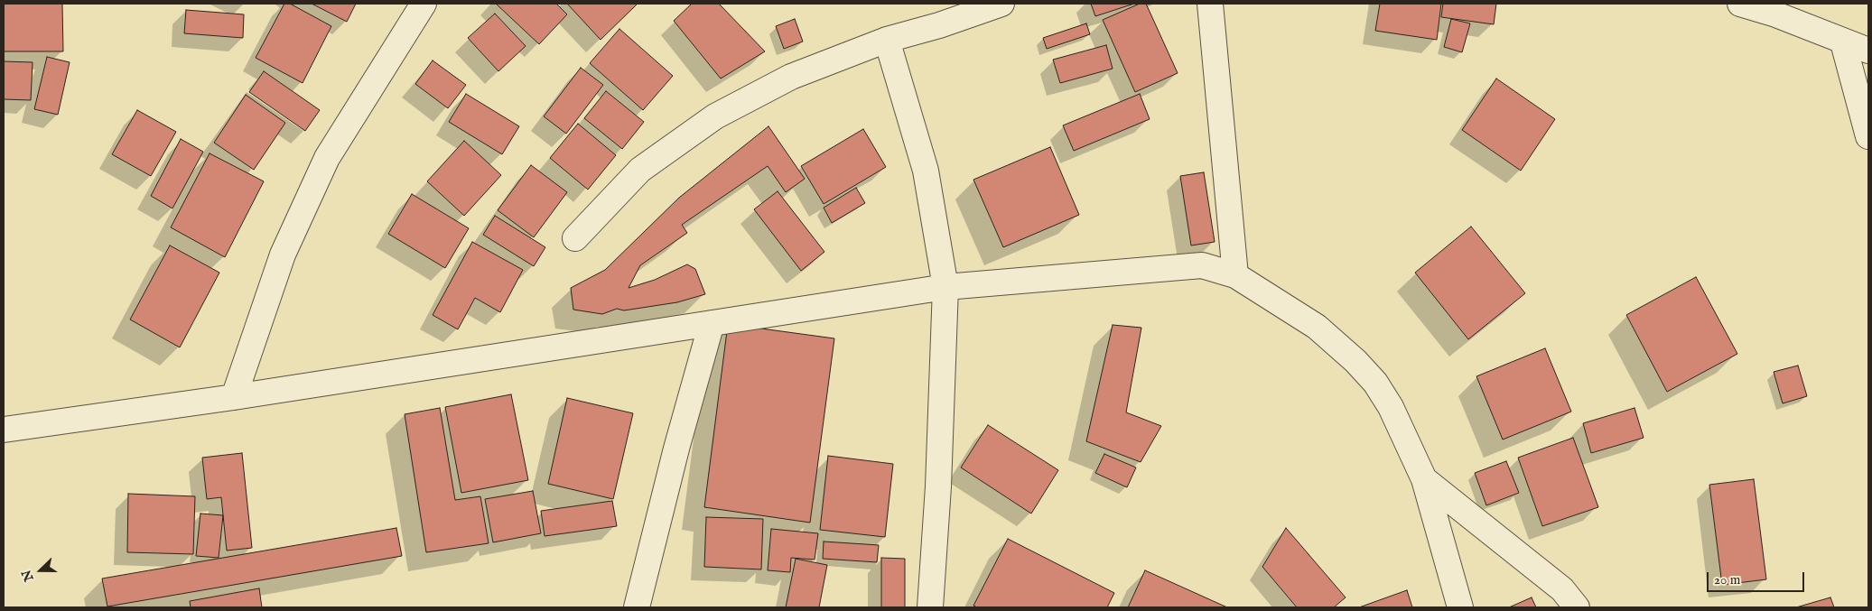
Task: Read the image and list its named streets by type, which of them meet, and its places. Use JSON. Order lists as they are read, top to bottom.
{
  "scale_bar": "20 m",
  "north": "left"
}
